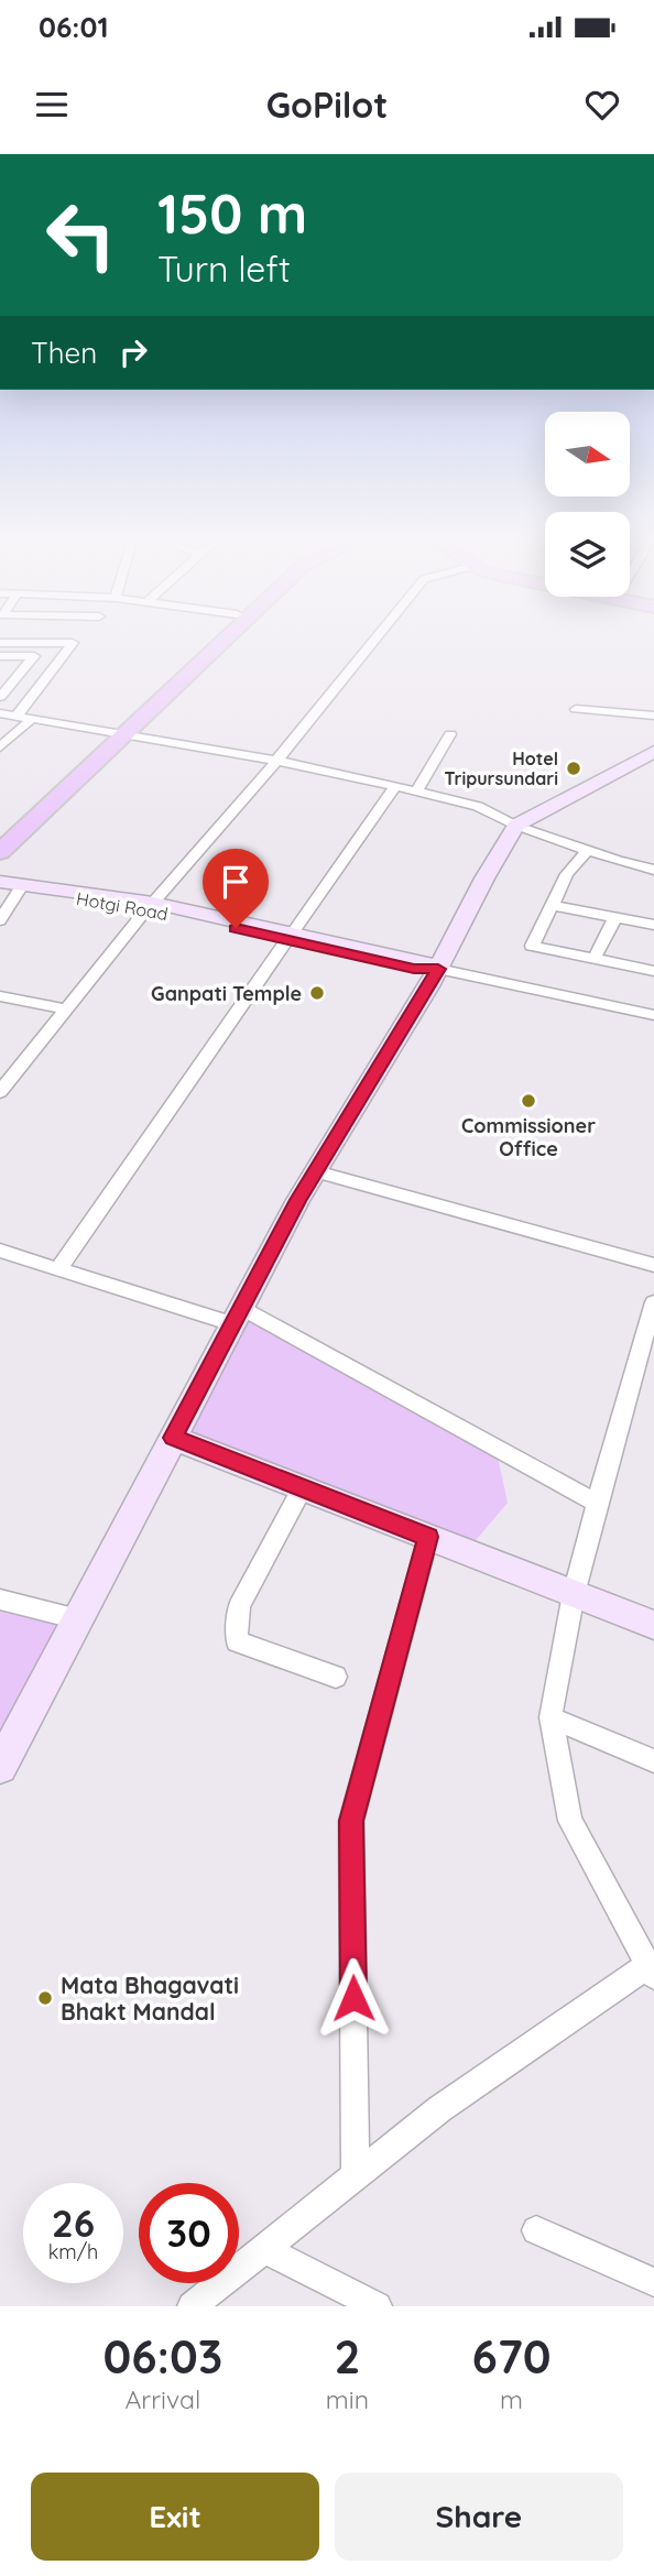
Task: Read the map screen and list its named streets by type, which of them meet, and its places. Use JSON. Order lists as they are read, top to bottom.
{
  "streets": {
    "main road": ["Hotgi Road"]
  },
  "places": [
    "Hotel Tripursundari",
    "Ganpati Temple",
    "Commissioner Office",
    "Mata Bhagavati Bhakt Mandal"
  ],
  "north": "right",
  "page": {
    "status": "06:01",
    "header": "GoPilot",
    "turn": ["150 m", "Turn left"],
    "then": "Then",
    "speed": "26 km/h",
    "limit": "30",
    "eta": [
      "06:03",
      "Arrival",
      "2",
      "min",
      "670",
      "m"
    ],
    "buttons": ["Exit", "Share"]
  }
}
